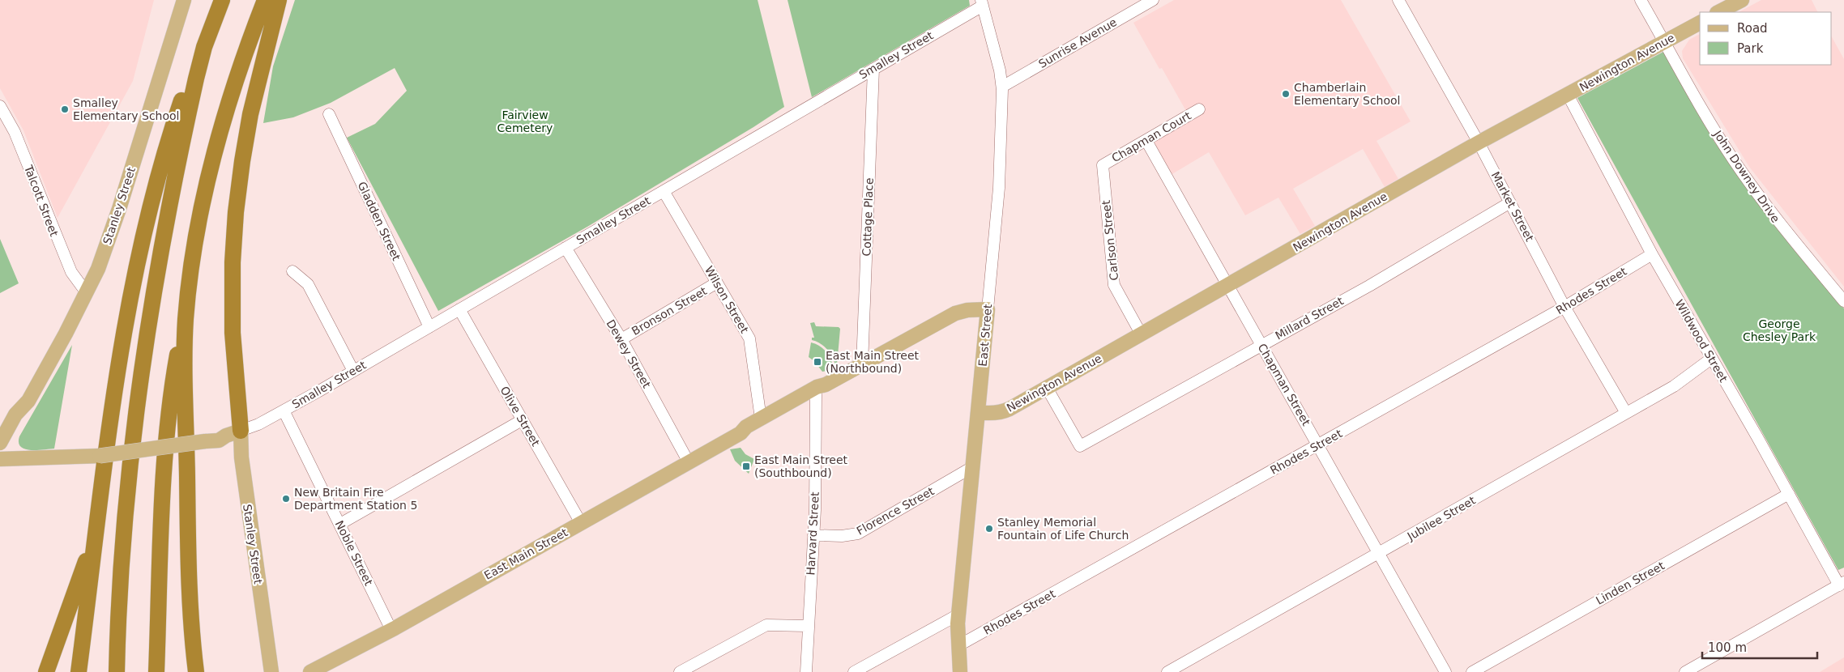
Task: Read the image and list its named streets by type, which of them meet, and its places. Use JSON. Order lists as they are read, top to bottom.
{
  "streets": {
    "main road": [
      "Newington Avenue",
      "Stanley Street",
      "East Street",
      "East Main Street"
    ],
    "street": [
      "Sunrise Avenue",
      "Smalley Street",
      "Chapman Court",
      "John Downey Drive",
      "Talcott Street",
      "Market Street",
      "Cottage Place",
      "Gladden Street",
      "Carlson Street",
      "Rhodes Street",
      "Wilson Street",
      "Bronson Street",
      "Millard Street",
      "Wildwood Street",
      "Dewey Street",
      "Chapman Street",
      "Olive Street",
      "Florence Street",
      "Jubilee Street",
      "Harvard Street",
      "Noble Street",
      "Linden Street"
    ]
  },
  "crossings": [
    ["Sunrise Avenue", "East Street"],
    ["Smalley Street", "Stanley Street"],
    ["Smalley Street", "Cottage Place"],
    ["Smalley Street", "Gladden Street"],
    ["Smalley Street", "Wilson Street"],
    ["Smalley Street", "East Street"],
    ["Smalley Street", "Dewey Street"],
    ["Smalley Street", "Olive Street"],
    ["Smalley Street", "Noble Street"],
    ["Newington Avenue", "John Downey Drive"],
    ["Newington Avenue", "Market Street"],
    ["Newington Avenue", "Carlson Street"],
    ["Newington Avenue", "Millard Street"],
    ["Newington Avenue", "East Street"],
    ["Newington Avenue", "Wildwood Street"],
    ["Newington Avenue", "Chapman Street"],
    ["Chapman Court", "Carlson Street"],
    ["Chapman Court", "Chapman Street"],
    ["Talcott Street", "Stanley Street"],
    ["Market Street", "Rhodes Street"],
    ["Market Street", "Millard Street"],
    ["Market Street", "Jubilee Street"],
    ["Cottage Place", "East Main Street"],
    ["Rhodes Street", "East Street"],
    ["Rhodes Street", "Wildwood Street"],
    ["Rhodes Street", "Chapman Street"],
    ["Wilson Street", "Bronson Street"],
    ["Wilson Street", "East Main Street"],
    ["Bronson Street", "Dewey Street"],
    ["Millard Street", "Chapman Street"],
    ["East Street", "Florence Street"],
    ["East Street", "East Main Street"],
    ["Wildwood Street", "Jubilee Street"],
    ["Wildwood Street", "Linden Street"],
    ["Dewey Street", "East Main Street"],
    ["Chapman Street", "Jubilee Street"],
    ["Olive Street", "East Main Street"],
    ["Florence Street", "Harvard Street"],
    ["Harvard Street", "East Main Street"],
    ["Noble Street", "East Main Street"]
  ],
  "parks": ["Fairview Cemetery", "George Chesley Park"],
  "places": {
    "other": [
      "Chamberlain Elementary School",
      "Smalley Elementary School",
      "New Britain Fire Department Station 5",
      "Stanley Memorial Fountain of Life Church"
    ],
    "transit": ["East Main Street (Northbound)", "East Main Street (Southbound)"]
  },
  "legend": ["Road", "Park"],
  "scale_bar": "100 m"
}
